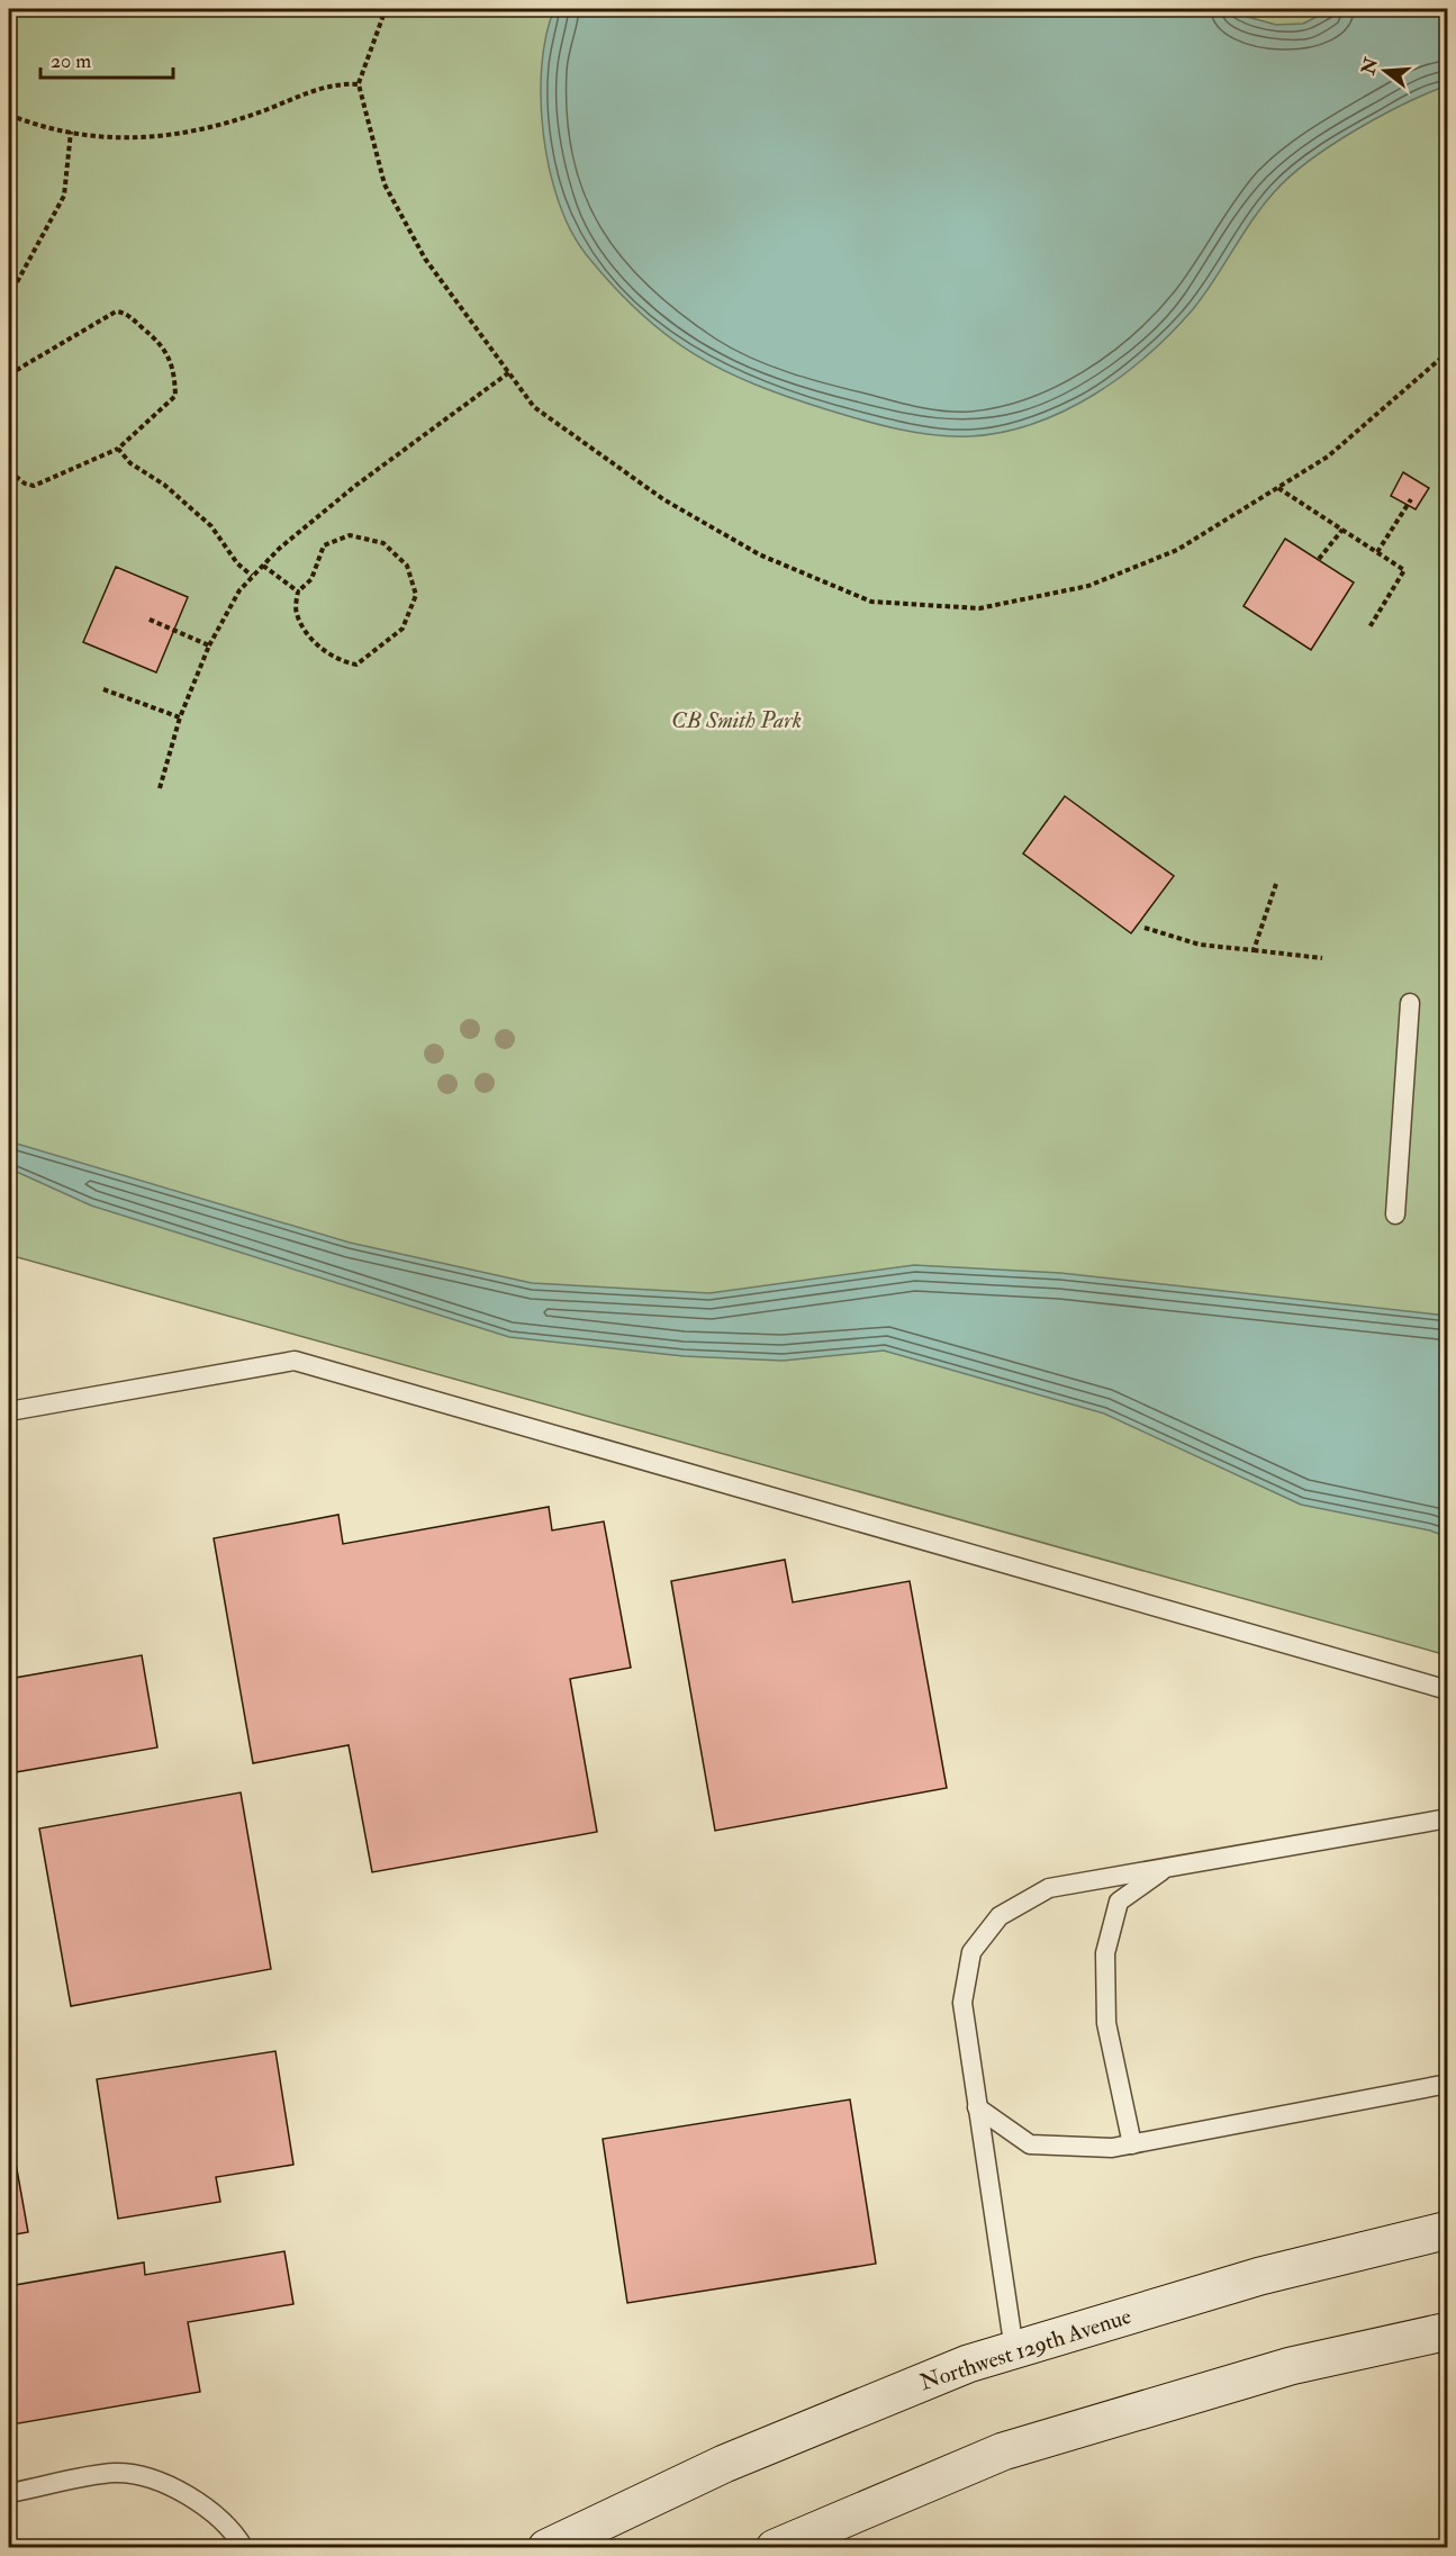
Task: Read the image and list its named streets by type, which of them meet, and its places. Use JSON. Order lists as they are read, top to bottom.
{
  "streets": {
    "street": ["Northwest 129th Avenue"]
  },
  "parks": ["CB Smith Park"],
  "scale_bar": "20 m",
  "north": "left"
}
